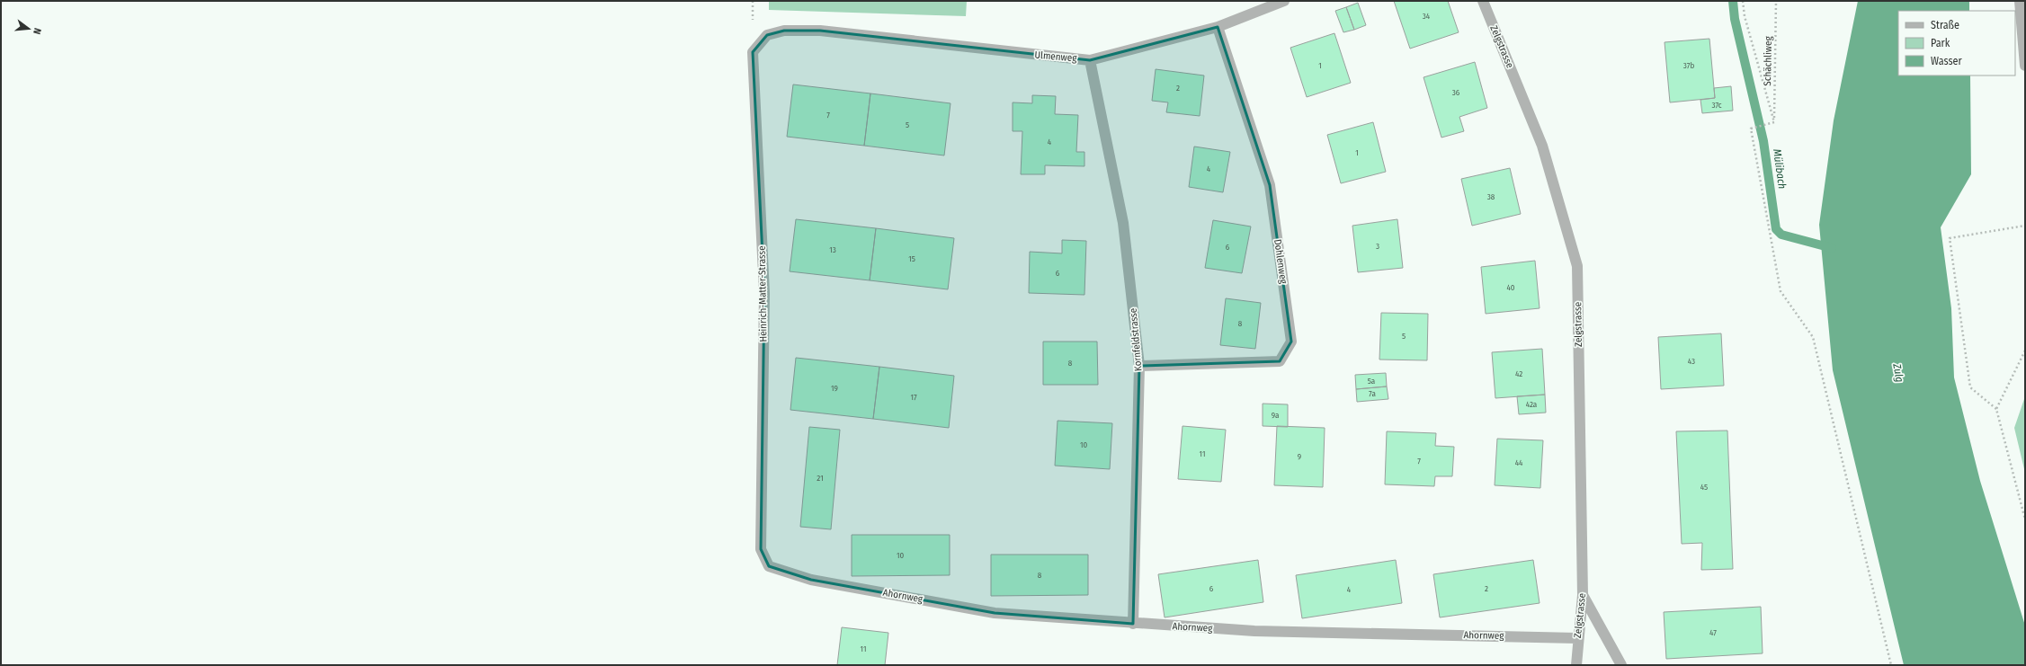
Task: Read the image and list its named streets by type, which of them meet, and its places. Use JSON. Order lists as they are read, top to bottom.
{
  "streets": {
    "street": [
      "Zelgstrasse",
      "Ulmenweg",
      "Dohlenweg",
      "Heinrich-Matter-Strasse",
      "Kornfeldstrasse",
      "Ahornweg"
    ],
    "path": ["Schächliweg"]
  },
  "crossings": [
    ["Zelgstrasse", "Ahornweg"],
    ["Ulmenweg", "Dohlenweg"],
    ["Ulmenweg", "Heinrich-Matter-Strasse"],
    ["Ulmenweg", "Kornfeldstrasse"],
    ["Dohlenweg", "Kornfeldstrasse"],
    ["Heinrich-Matter-Strasse", "Ahornweg"],
    ["Kornfeldstrasse", "Ahornweg"]
  ],
  "water": ["Mülibach", "Zulg"],
  "house_numbers": [
    "34",
    "1",
    "37b",
    "2",
    "36",
    "37c",
    "7",
    "5",
    "4",
    "1",
    "4",
    "38",
    "3",
    "6",
    "13",
    "15",
    "6",
    "40",
    "8",
    "5",
    "43",
    "8",
    "42",
    "5a",
    "19",
    "7a",
    "17",
    "42a",
    "9a",
    "10",
    "11",
    "9",
    "7",
    "44",
    "21",
    "45",
    "10",
    "8",
    "6",
    "2",
    "4",
    "47",
    "11"
  ],
  "legend": ["Straße", "Park", "Wasser"],
  "north": "right"
}
